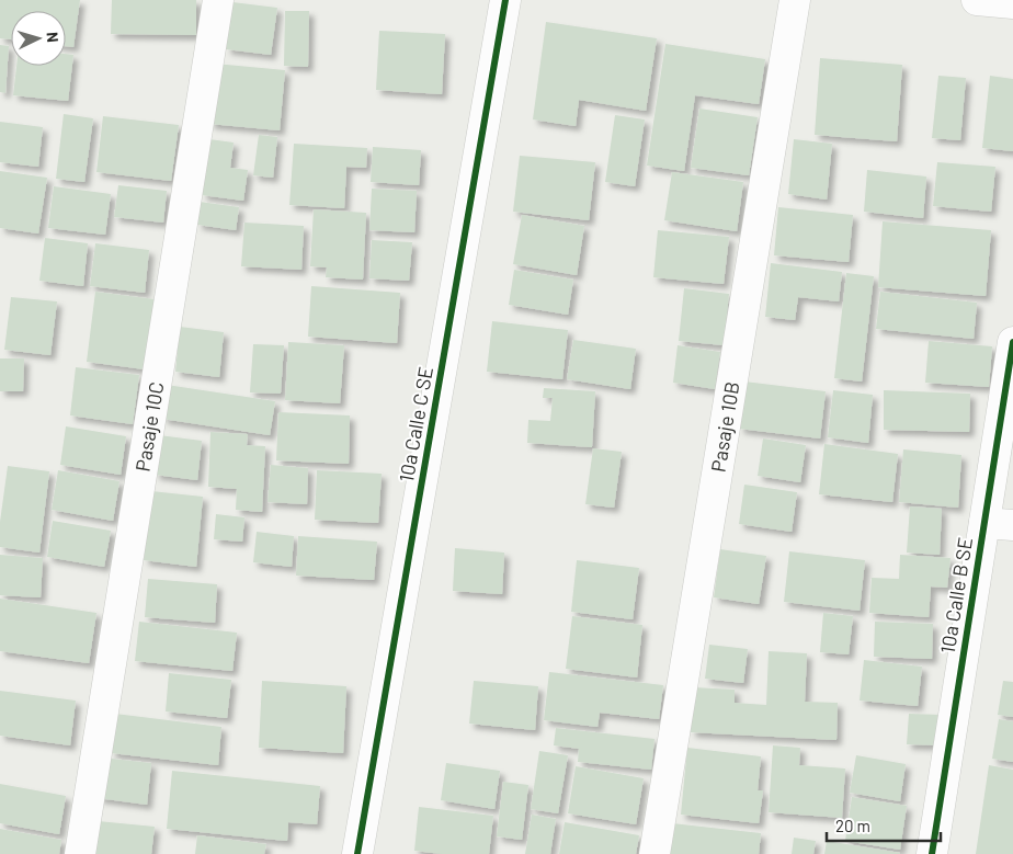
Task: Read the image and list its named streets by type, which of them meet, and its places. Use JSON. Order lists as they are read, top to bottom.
{
  "streets": {
    "street": [
      "10a Calle C SE",
      "Pasaje 10C",
      "Pasaje 10B",
      "10a Calle B SE"
    ]
  },
  "scale_bar": "20 m",
  "north": "right"
}
